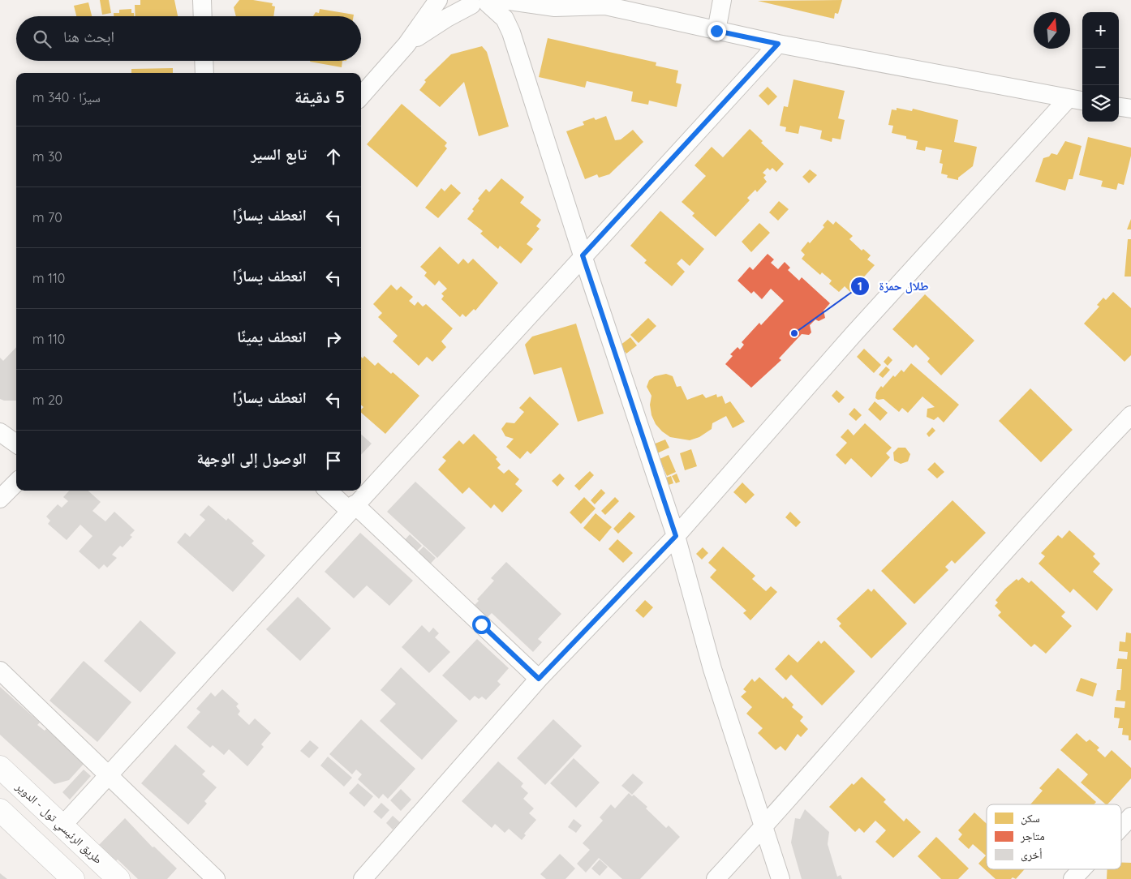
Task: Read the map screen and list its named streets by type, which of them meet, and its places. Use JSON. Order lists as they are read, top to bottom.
{
  "streets": {
    "main road": ["طريق الرئيسي تول - الدوير"]
  },
  "places": ["طلال حمزة"],
  "legend": ["سكن", "متاجر", "أخرى"],
  "north": "top",
  "page": {
    "map_buttons": ["+", "−"],
    "search": "ابحث هنا",
    "heading": ["5 دقيقة", "سيرًا · 340 m"],
    "list": [
      ["تابع السير", "30 m"],
      ["انعطف يسارًا", "70 m"],
      ["انعطف يسارًا", "110 m"],
      ["انعطف يمينًا", "110 m"],
      ["انعطف يسارًا", "20 m"],
      "الوصول إلى الوجهة"
    ]
  }
}
